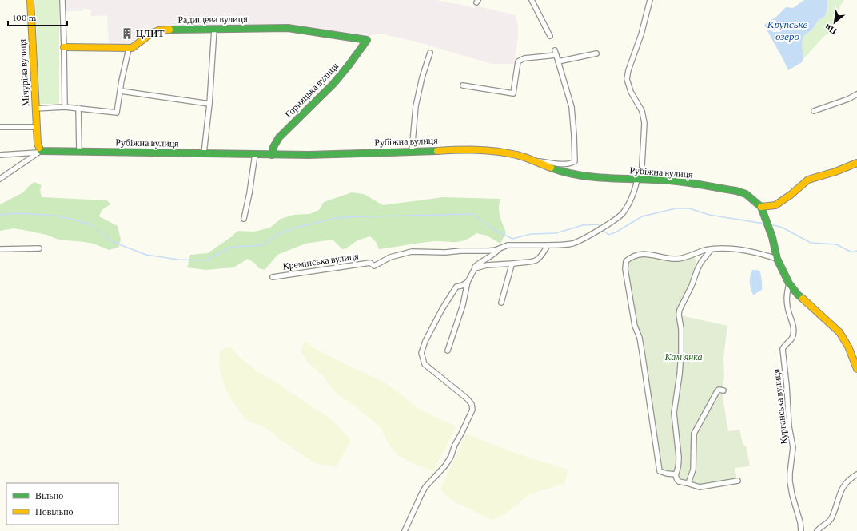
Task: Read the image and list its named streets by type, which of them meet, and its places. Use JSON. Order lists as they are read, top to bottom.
{
  "streets": {
    "street": [
      "Радищева вулиця",
      "Мічуріна вулиця",
      "Горняцька вулиця",
      "Рубіжна вулиця",
      "Кремінська вулиця",
      "Курганська вулиця"
    ]
  },
  "crossings": [
    ["Радищева вулиця", "Горняцька вулиця"],
    ["Мічуріна вулиця", "Рубіжна вулиця"],
    ["Горняцька вулиця", "Рубіжна вулиця"],
    ["Рубіжна вулиця", "Кремінська вулиця"]
  ],
  "water": ["Крупське озеро"],
  "parks": ["Кам'янка"],
  "places": {
    "building": ["ЦЛИТ"]
  },
  "legend": ["Вільно", "Повільно"],
  "scale_bar": "100 m",
  "north": "bottom left"
}
